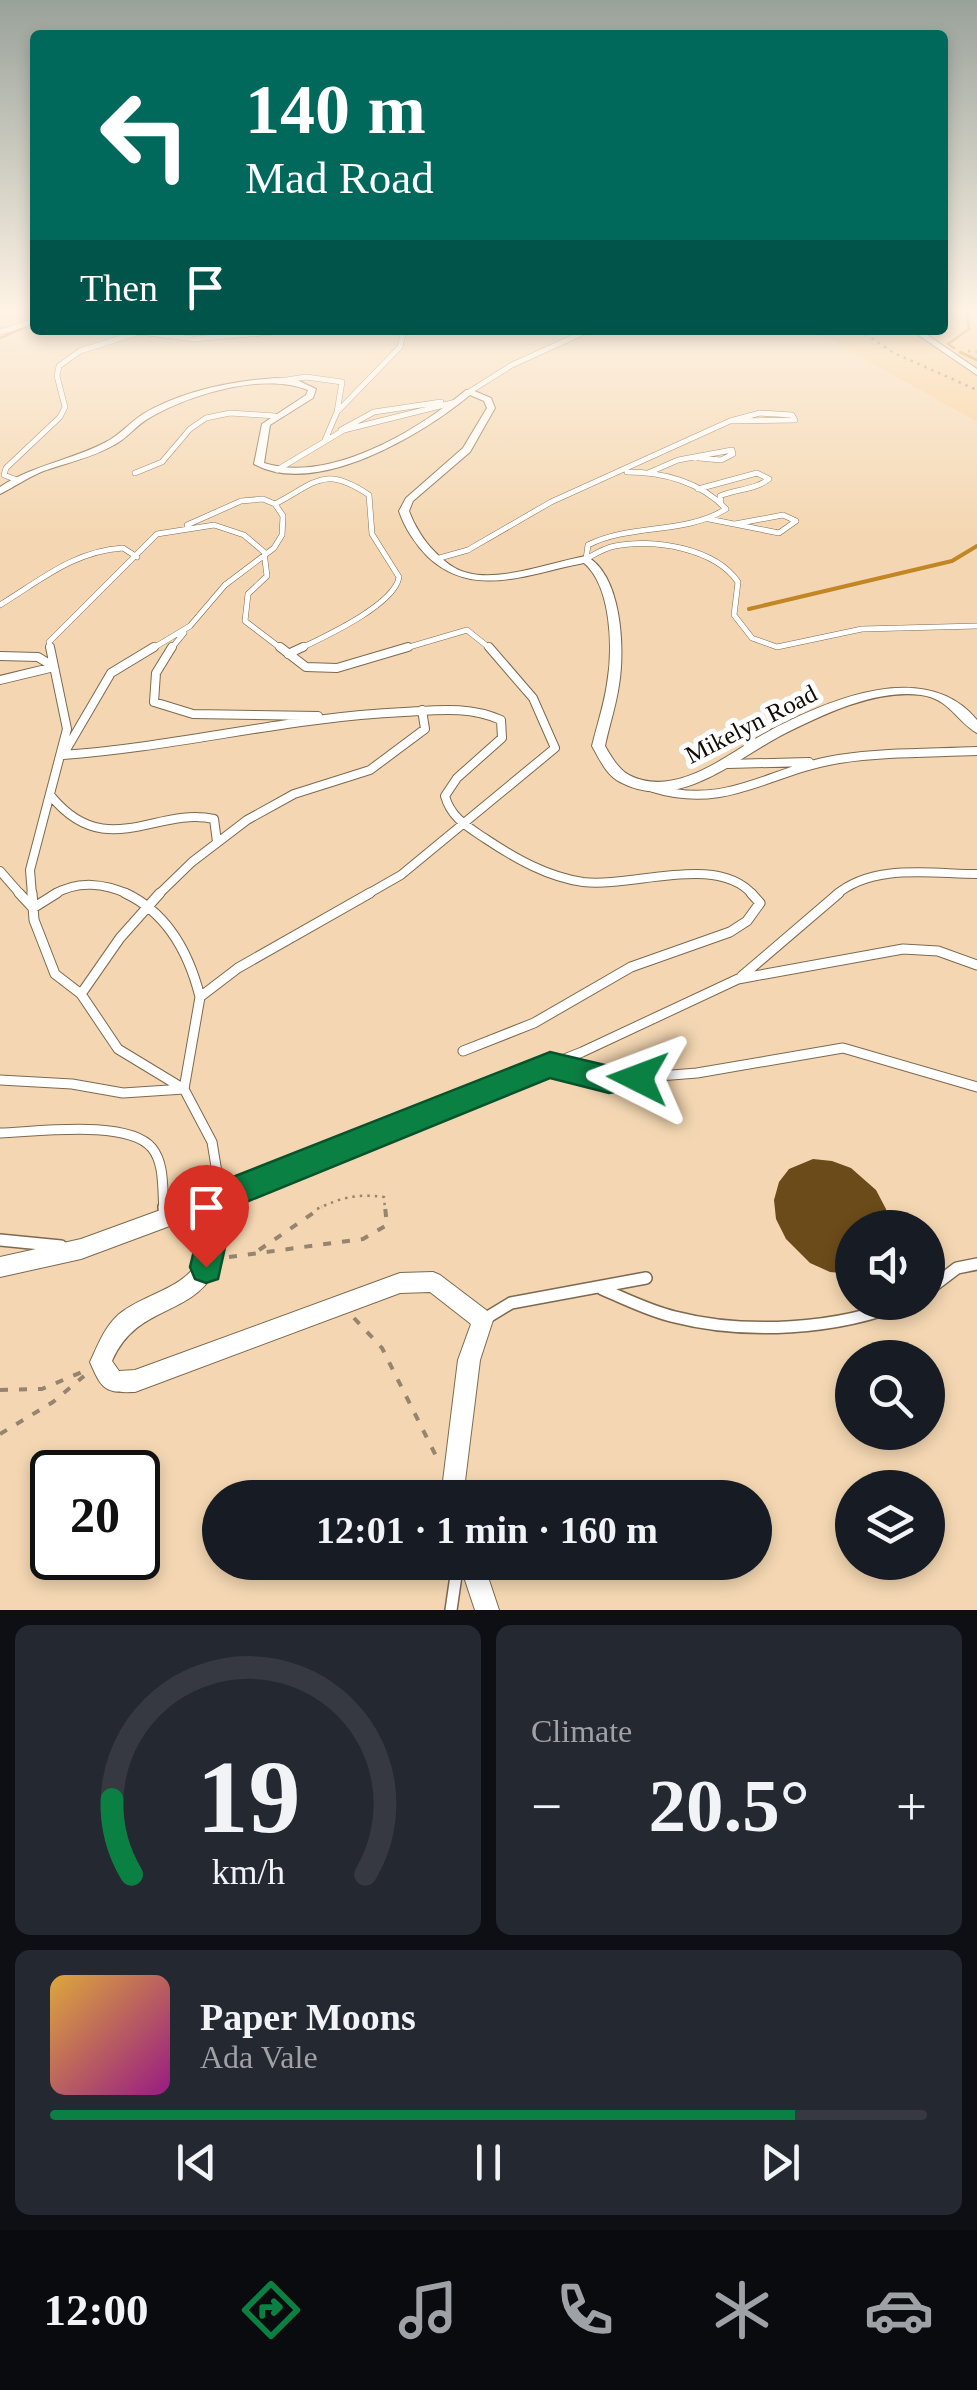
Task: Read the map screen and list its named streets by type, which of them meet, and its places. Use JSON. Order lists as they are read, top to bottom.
{
  "streets": {
    "street": ["Mikelyn Road"]
  },
  "page": {
    "turn": ["140 m", "Mad Road"],
    "then": "Then",
    "limit": "20",
    "trip": "12:01 · 1 min · 160 m",
    "tile": "Climate",
    "heat": ["−", "20.5°", "+"],
    "song": ["Paper Moons", "Ada Vale"],
    "tabs": "12:00",
    "gauge": ["19", "km/h"]
  }
}
